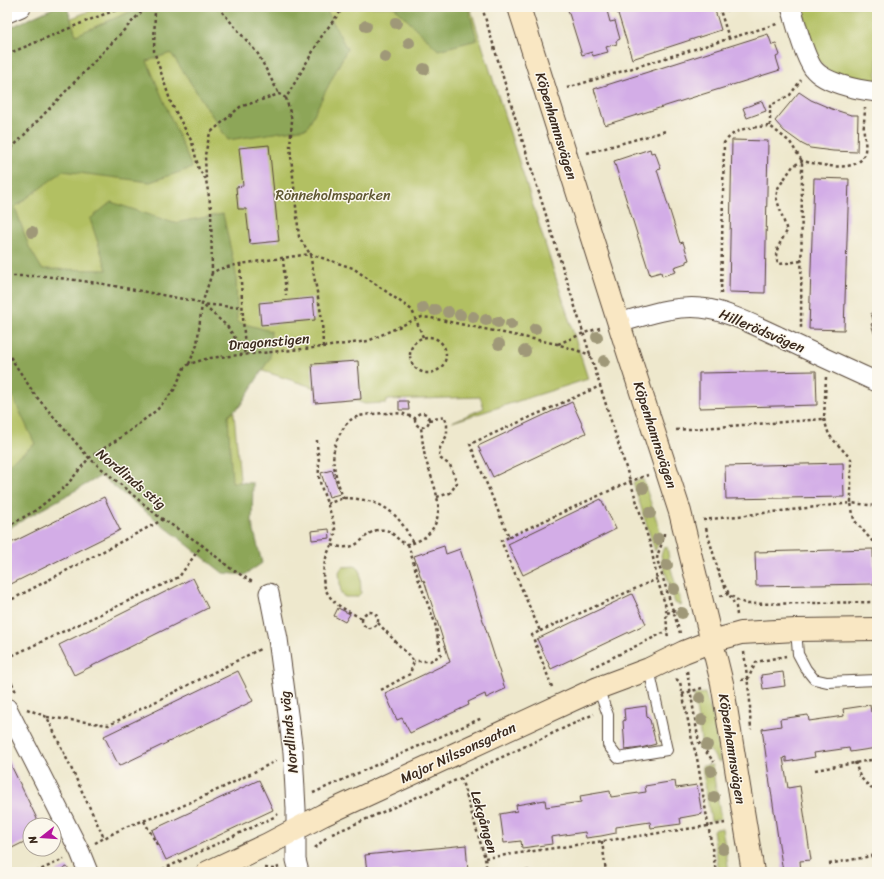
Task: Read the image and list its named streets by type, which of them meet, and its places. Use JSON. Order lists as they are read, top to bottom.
{
  "streets": {
    "street": [
      "Köpenhamnsvägen",
      "Hillerödsvägen",
      "Nordlinds väg",
      "Major Nilssonsgatan"
    ],
    "path": ["Dragonstigen", "Nordlinds stig", "Lekgången"]
  },
  "crossings": [
    ["Köpenhamnsvägen", "Hillerödsvägen"],
    ["Köpenhamnsvägen", "Major Nilssonsgatan"],
    ["Nordlinds stig", "Nordlinds väg"],
    ["Nordlinds väg", "Major Nilssonsgatan"]
  ],
  "parks": ["Rönneholmsparken"],
  "north": "left"
}
